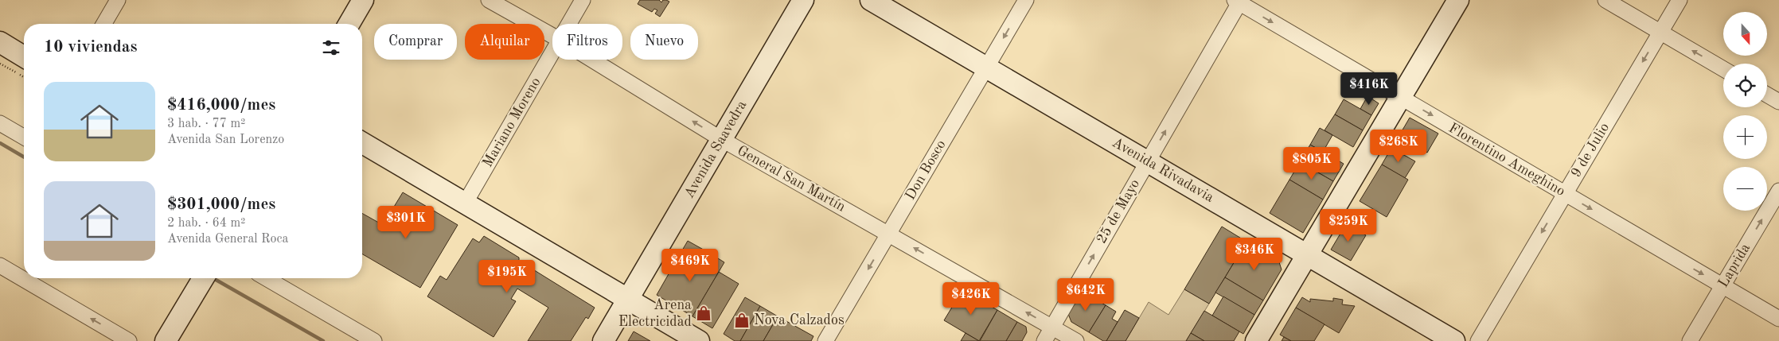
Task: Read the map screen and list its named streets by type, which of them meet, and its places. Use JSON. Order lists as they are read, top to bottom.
{
  "streets": {
    "street": [
      "Mariano Moreno",
      "Avenida Saavedra",
      "9 de Julio",
      "Florentino Ameghino",
      "Don Bosco",
      "Avenida Rivadavia",
      "General San Martín",
      "25 de Mayo",
      "Laprida"
    ]
  },
  "crossings": [
    ["Avenida Saavedra", "General San Martín"],
    ["9 de Julio", "Florentino Ameghino"],
    ["Florentino Ameghino", "25 de Mayo"],
    ["Florentino Ameghino", "Laprida"],
    ["Don Bosco", "Avenida Rivadavia"],
    ["Don Bosco", "General San Martín"],
    ["Avenida Rivadavia", "25 de Mayo"],
    ["General San Martín", "25 de Mayo"]
  ],
  "one_way": [
    "9 de Julio",
    "Florentino Ameghino",
    "Don Bosco",
    "General San Martín",
    "25 de Mayo",
    "Laprida"
  ],
  "places": {
    "shop": ["Arena Electricidad", "Nova Calzados"]
  },
  "north": "bottom",
  "page": {
    "map_buttons": ["+", "−"],
    "chip": [
      "Comprar",
      "Alquilar",
      "Filtros",
      "Nuevo"
    ],
    "heading": "10 viviendas",
    "list": [
      {
        "name": "$416,000/mes",
        "note": "3 hab. · 77 m² · Avenida San Lorenzo"
      },
      {
        "name": "$301,000/mes",
        "note": "2 hab. · 64 m² · Avenida General Roca"
      }
    ],
    "price": [
      "$416K",
      "$268K",
      "$805K",
      "$301K",
      "$259K",
      "$346K",
      "$469K",
      "$195K",
      "$642K",
      "$426K"
    ]
  }
}
